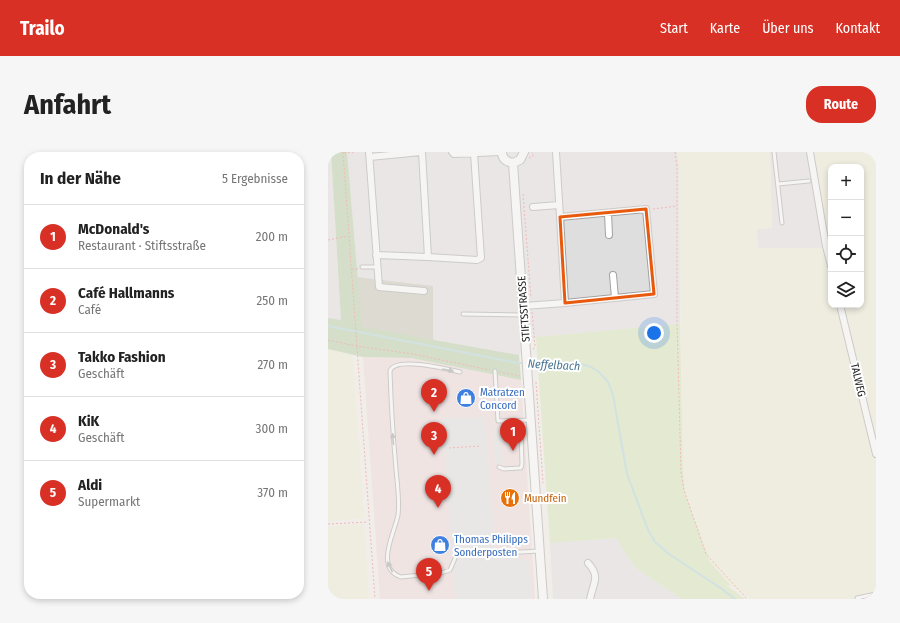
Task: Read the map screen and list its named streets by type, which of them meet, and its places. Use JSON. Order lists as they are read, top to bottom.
{
  "streets": {
    "street": ["STIFTSSTRASSE", "TALWEG"]
  },
  "water": ["Neffelbach"],
  "places": {
    "shop": ["Matratzen Concord", "Thomas Philipps Sonderposten"],
    "restaurant": ["Mundfein"]
  },
  "page": {
    "header": "Trailo",
    "nav": [
      "Start",
      "Karte",
      "Über uns",
      "Kontakt"
    ],
    "buttons": "Route",
    "title": "Anfahrt",
    "heading": ["In der Nähe", "5 Ergebnisse"],
    "map_buttons": ["+", "−"],
    "list": [
      {
        "mark": "1",
        "name": "McDonald's",
        "note": "Restaurant · Stiftsstraße",
        "value": "200 m"
      },
      {
        "mark": "2",
        "name": "Café Hallmanns",
        "note": "Café",
        "value": "250 m"
      },
      {
        "mark": "3",
        "name": "Takko Fashion",
        "note": "Geschäft",
        "value": "270 m"
      },
      {
        "mark": "4",
        "name": "KiK",
        "note": "Geschäft",
        "value": "300 m"
      },
      {
        "mark": "5",
        "name": "Aldi",
        "note": "Supermarkt",
        "value": "370 m"
      }
    ],
    "pins": [
      "2",
      "1",
      "3",
      "4",
      "5"
    ]
  }
}
